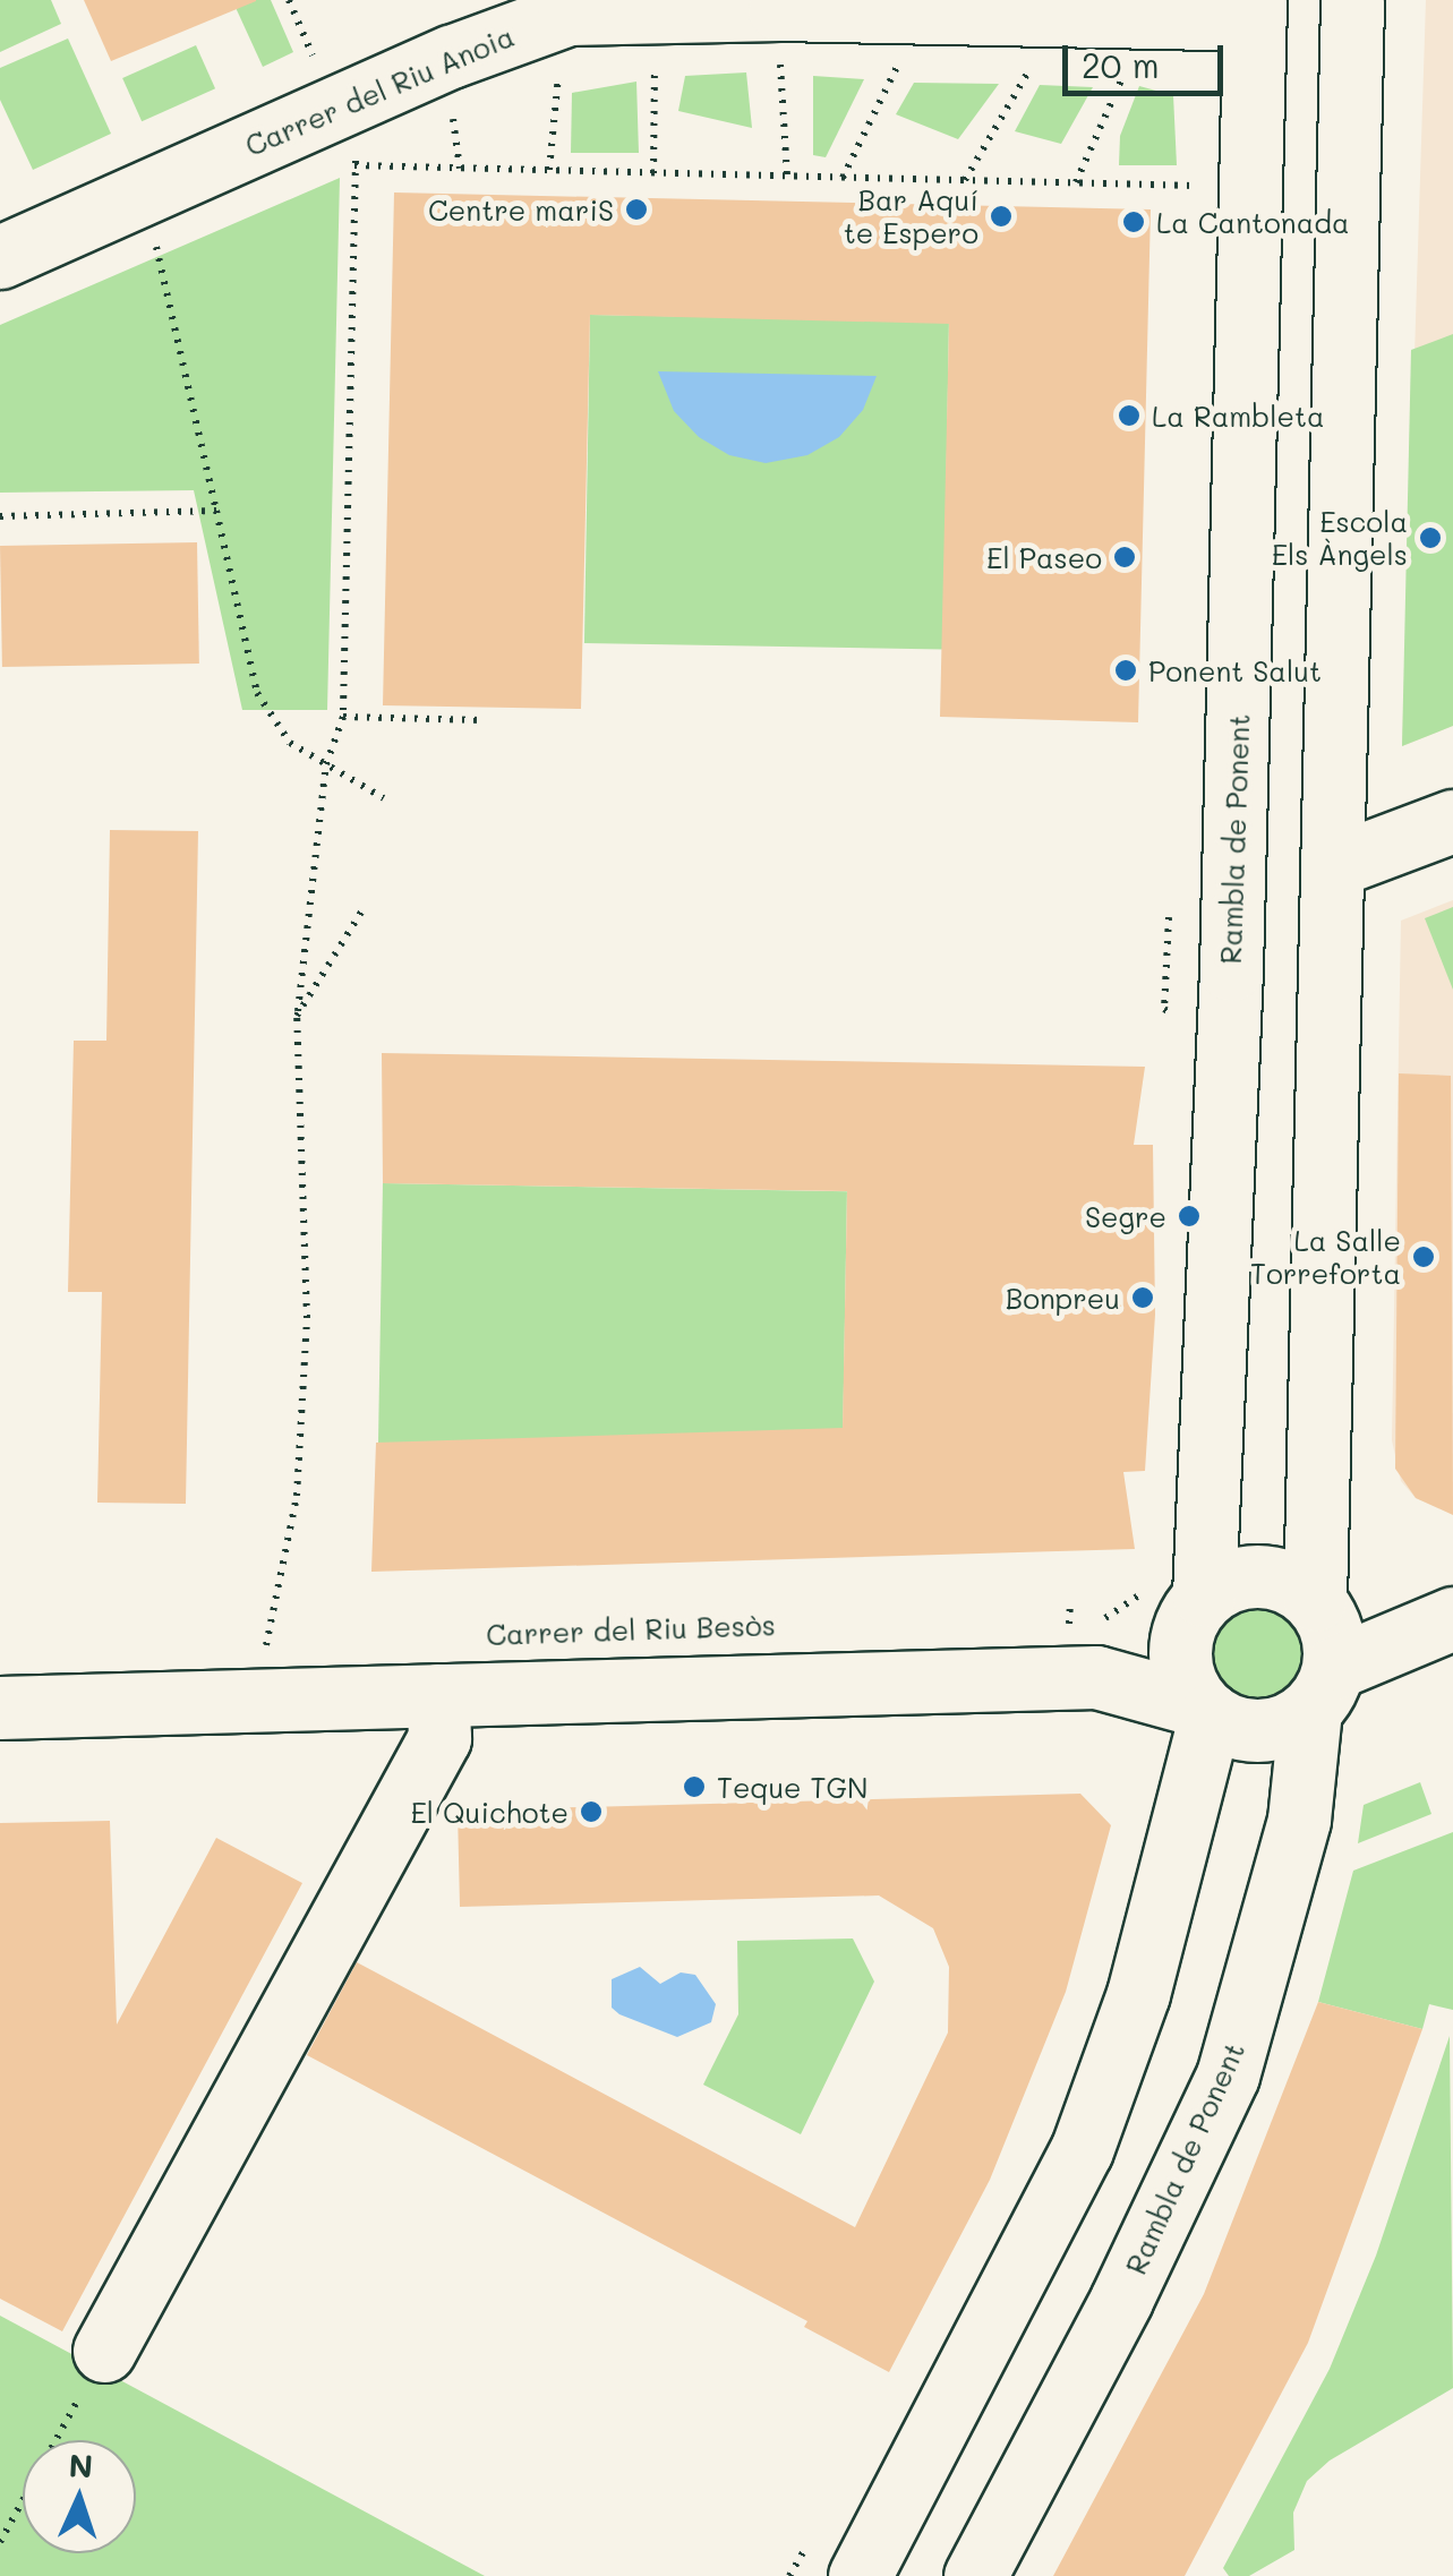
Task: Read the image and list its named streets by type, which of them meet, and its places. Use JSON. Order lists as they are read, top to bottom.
{
  "streets": {
    "street": ["Carrer del Riu Anoia", "Rambla de Ponent"]
  },
  "crossings": [
    ["Carrer del Riu Anoia", "Rambla de Ponent"]
  ],
  "places": [
    "Centre mariS",
    "Bar Aquí te Espero",
    "La Cantonada",
    "La Rambleta",
    "Escola Els Àngels",
    "El Paseo",
    "Ponent Salut",
    "Segre",
    "La Salle Torreforta",
    "Bonpreu",
    "Teque TGN",
    "El Quichote"
  ],
  "scale_bar": "20 m",
  "north": "top"
}
